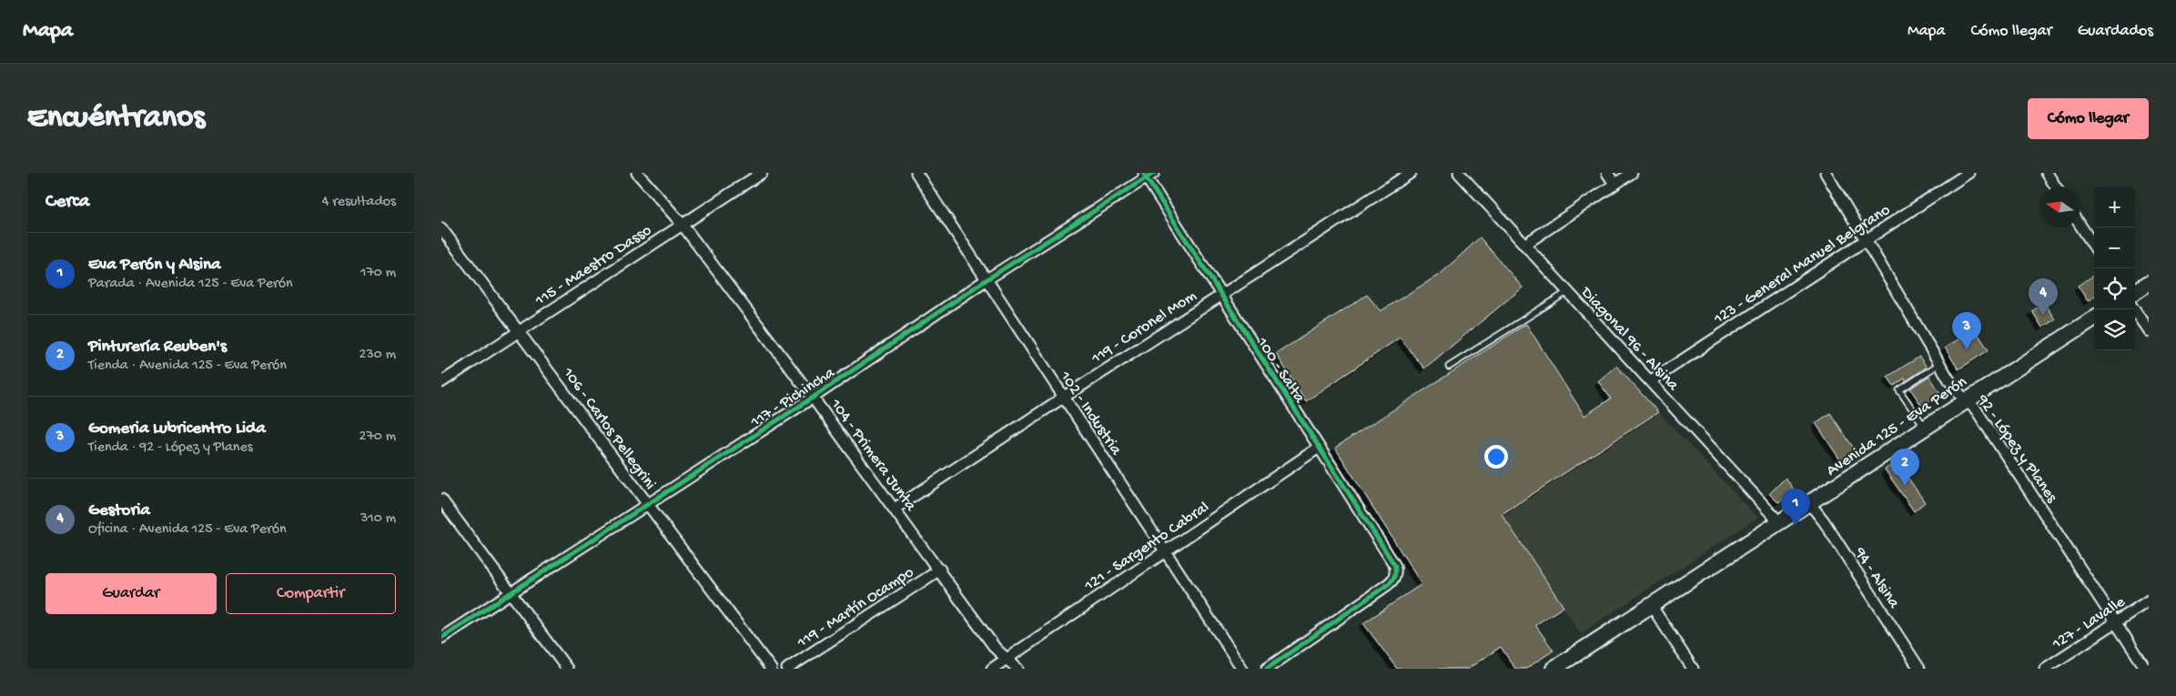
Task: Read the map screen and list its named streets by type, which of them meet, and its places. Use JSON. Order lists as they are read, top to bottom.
{
  "streets": {
    "main road": ["Avenida 125 - Eva Perón"],
    "street": [
      "123 - General Manuel Belgrano",
      "115 - Maestro Dasso",
      "119 - Coronel Mom",
      "Diagonal 96 - Alsina",
      "100 - Salta",
      "117 - Pichincha",
      "102 - Industria",
      "106 - Carlos Pellegrini",
      "92 - López y Planes",
      "104 - Primera Junta",
      "121 - Sargento Cabral",
      "94 - Alsina",
      "119 - Martín Ocampo",
      "127 - Lavalle"
    ]
  },
  "crossings": [
    ["123 - General Manuel Belgrano", "Diagonal 96 - Alsina"],
    ["123 - General Manuel Belgrano", "92 - López y Planes"],
    ["115 - Maestro Dasso", "106 - Carlos Pellegrini"],
    ["115 - Maestro Dasso", "104 - Primera Junta"],
    ["119 - Coronel Mom", "100 - Salta"],
    ["119 - Coronel Mom", "102 - Industria"],
    ["119 - Coronel Mom", "104 - Primera Junta"],
    ["Diagonal 96 - Alsina", "Avenida 125 - Eva Perón"],
    ["100 - Salta", "117 - Pichincha"],
    ["100 - Salta", "121 - Sargento Cabral"],
    ["117 - Pichincha", "102 - Industria"],
    ["117 - Pichincha", "106 - Carlos Pellegrini"],
    ["117 - Pichincha", "104 - Primera Junta"],
    ["102 - Industria", "121 - Sargento Cabral"],
    ["Avenida 125 - Eva Perón", "92 - López y Planes"],
    ["Avenida 125 - Eva Perón", "94 - Alsina"],
    ["92 - López y Planes", "127 - Lavalle"],
    ["104 - Primera Junta", "121 - Sargento Cabral"],
    ["104 - Primera Junta", "119 - Martín Ocampo"]
  ],
  "north": "left",
  "page": {
    "header": "Mapa",
    "nav": ["Mapa", "Cómo llegar", "Guardados"],
    "buttons": [
      "Cómo llegar",
      ["Guardar", "Compartir"]
    ],
    "title": "Encuéntranos",
    "heading": ["Cerca", "4 resultados"],
    "map_buttons": ["+", "−"],
    "list": [
      {
        "mark": "1",
        "name": "Eva Perón y Alsina",
        "note": "Parada · Avenida 125 - Eva Perón",
        "value": "170 m"
      },
      {
        "mark": "2",
        "name": "Pinturería Reuben's",
        "note": "Tienda · Avenida 125 - Eva Perón",
        "value": "230 m"
      },
      {
        "mark": "3",
        "name": "Gomeria Lubricentro Lida",
        "note": "Tienda · 92 - López y Planes",
        "value": "270 m"
      },
      {
        "mark": "4",
        "name": "Gestoria",
        "note": "Oficina · Avenida 125 - Eva Perón",
        "value": "310 m"
      }
    ],
    "pins": [
      "4",
      "3",
      "2",
      "1"
    ]
  }
}
